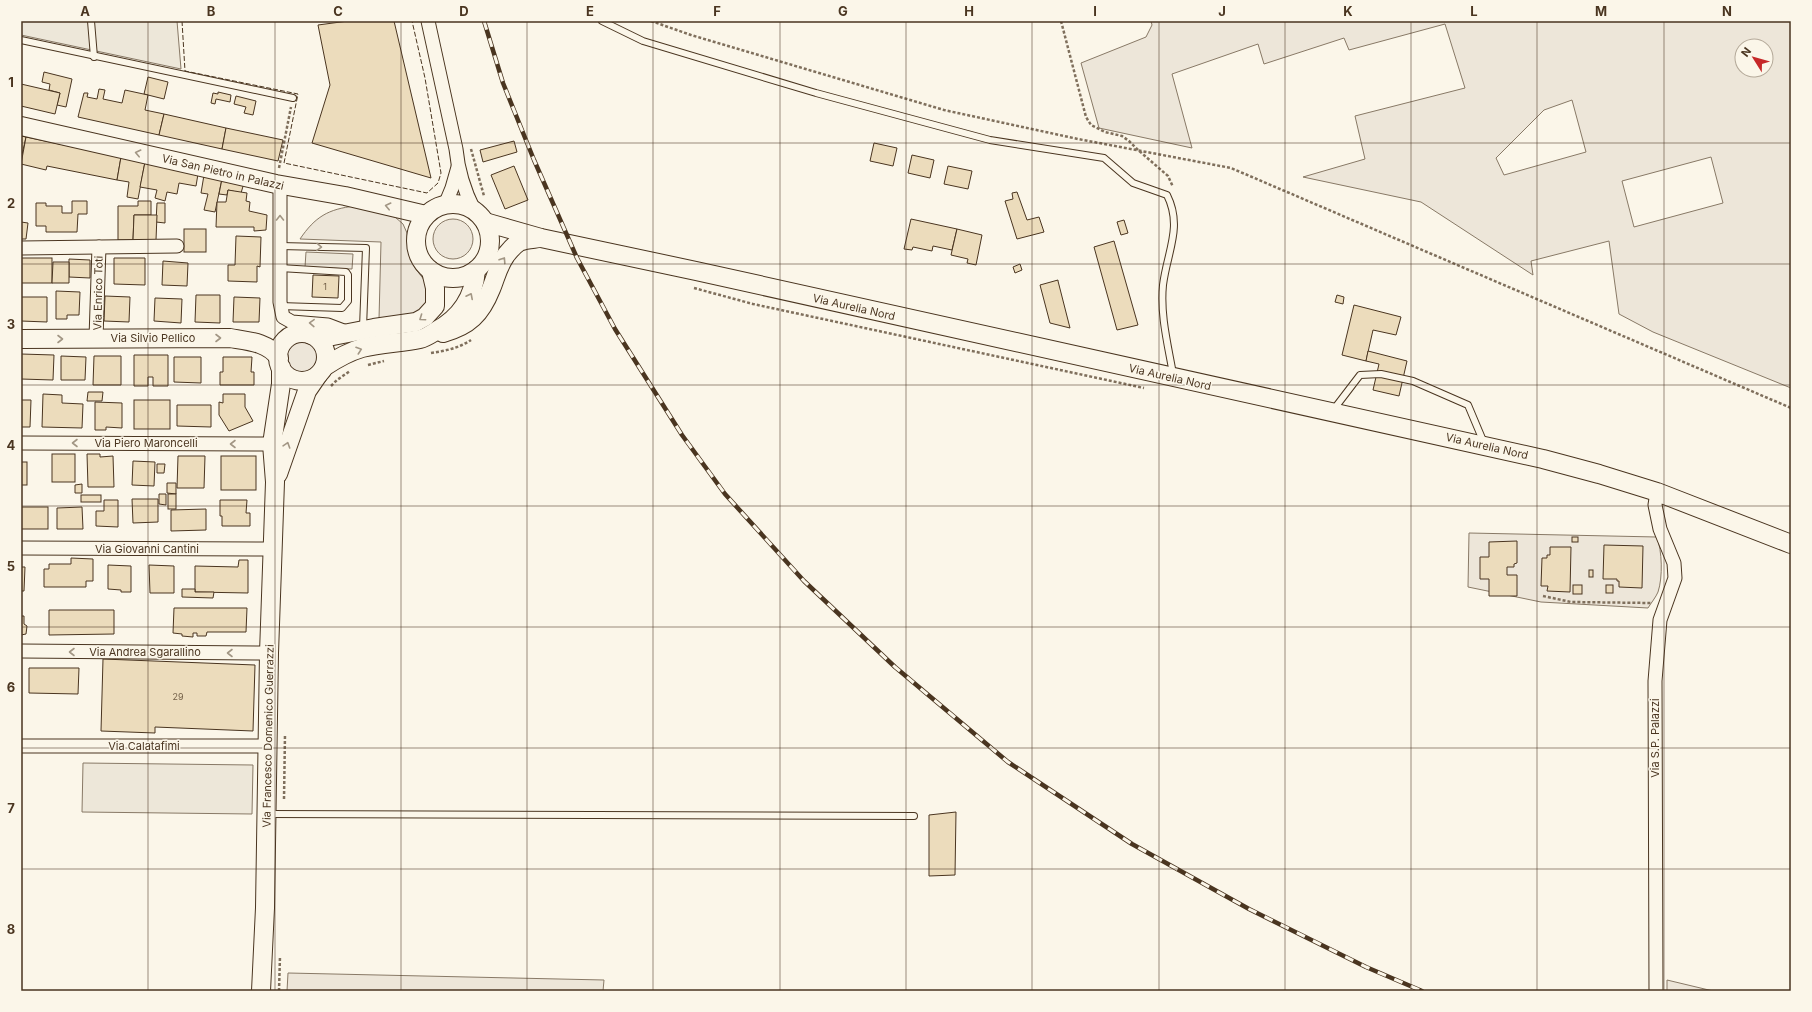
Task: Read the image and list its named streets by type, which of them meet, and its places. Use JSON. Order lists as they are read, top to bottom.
{
  "streets": {
    "main road": [
      "Via San Pietro in Palazzi",
      "Via Aurelia Nord",
      "Via Silvio Pellico",
      "Via Francesco Domenico Guerrazzi"
    ],
    "street": [
      "Via Enrico Toti",
      "Via Piero Maroncelli",
      "Via Giovanni Cantini",
      "Via Andrea Sgarallino",
      "Via S.P. Palazzi",
      "Via Calatafimi"
    ]
  },
  "crossings": [
    ["Via San Pietro in Palazzi", "Via Aurelia Nord"],
    ["Via San Pietro in Palazzi", "Via Francesco Domenico Guerrazzi"],
    ["Via Enrico Toti", "Via Silvio Pellico"],
    ["Via Aurelia Nord", "Via Francesco Domenico Guerrazzi"],
    ["Via Aurelia Nord", "Via S.P. Palazzi"],
    ["Via Silvio Pellico", "Via Francesco Domenico Guerrazzi"],
    ["Via Piero Maroncelli", "Via Francesco Domenico Guerrazzi"],
    ["Via Giovanni Cantini", "Via Francesco Domenico Guerrazzi"],
    ["Via Andrea Sgarallino", "Via Francesco Domenico Guerrazzi"],
    ["Via Francesco Domenico Guerrazzi", "Via Calatafimi"]
  ],
  "one_way": [
    "Via San Pietro in Palazzi",
    "Via Silvio Pellico",
    "Via Piero Maroncelli",
    "Via Andrea Sgarallino",
    "Via Francesco Domenico Guerrazzi"
  ],
  "house_numbers": ["1", "29"],
  "north": "top left",
  "grid": {
    "columns": [
      "A",
      "B",
      "C",
      "D",
      "E",
      "F",
      "G",
      "H",
      "I",
      "J",
      "K",
      "L",
      "M",
      "N"
    ],
    "rows": [
      "1",
      "2",
      "3",
      "4",
      "5",
      "6",
      "7",
      "8"
    ]
  }
}
